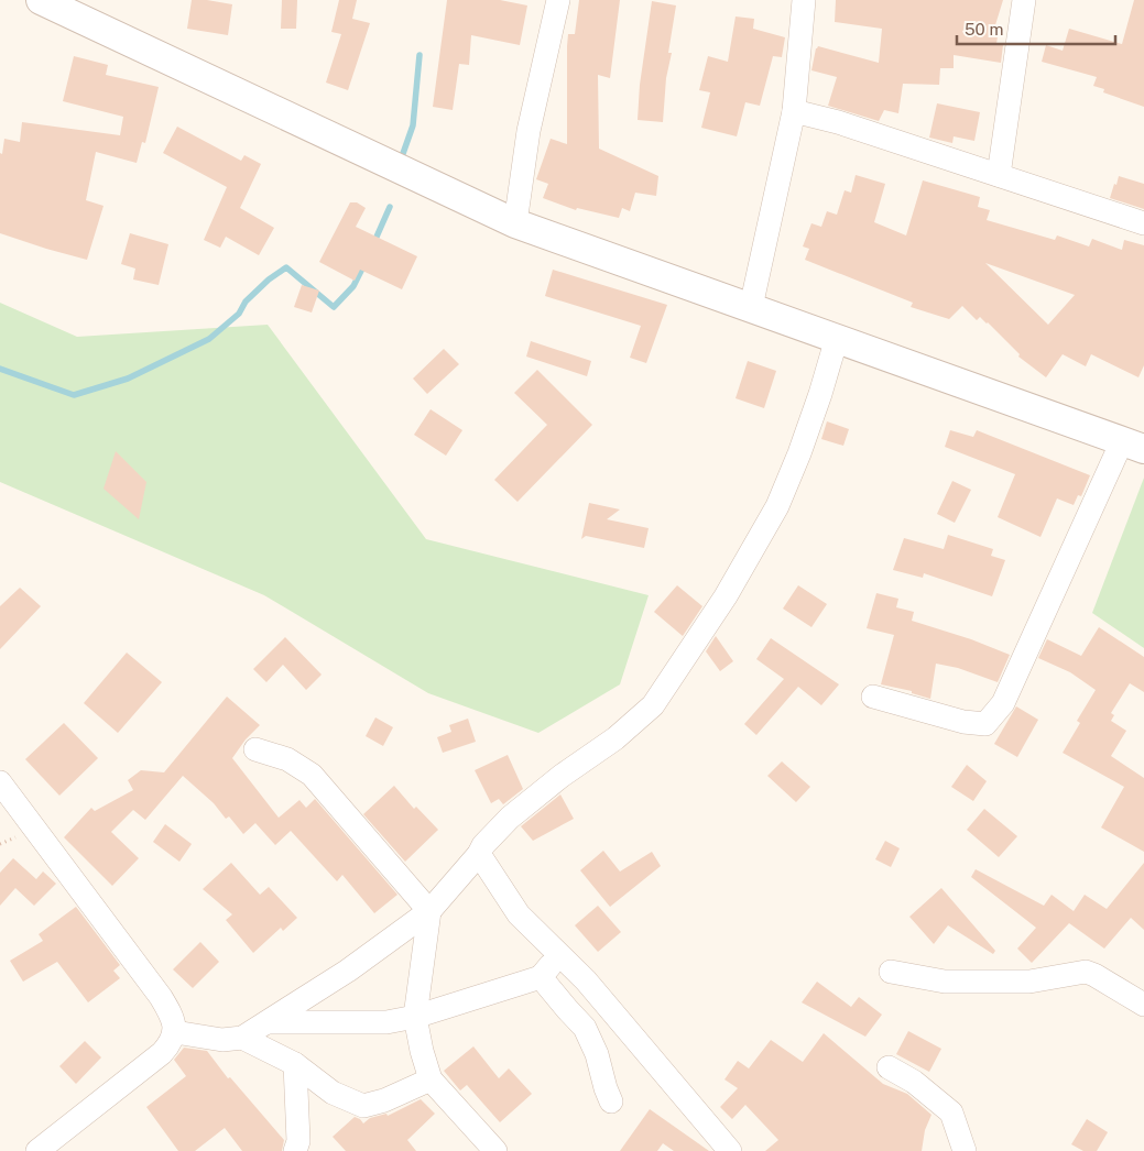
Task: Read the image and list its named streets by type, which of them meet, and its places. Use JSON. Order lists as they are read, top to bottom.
{
  "scale_bar": "50 m"
}
